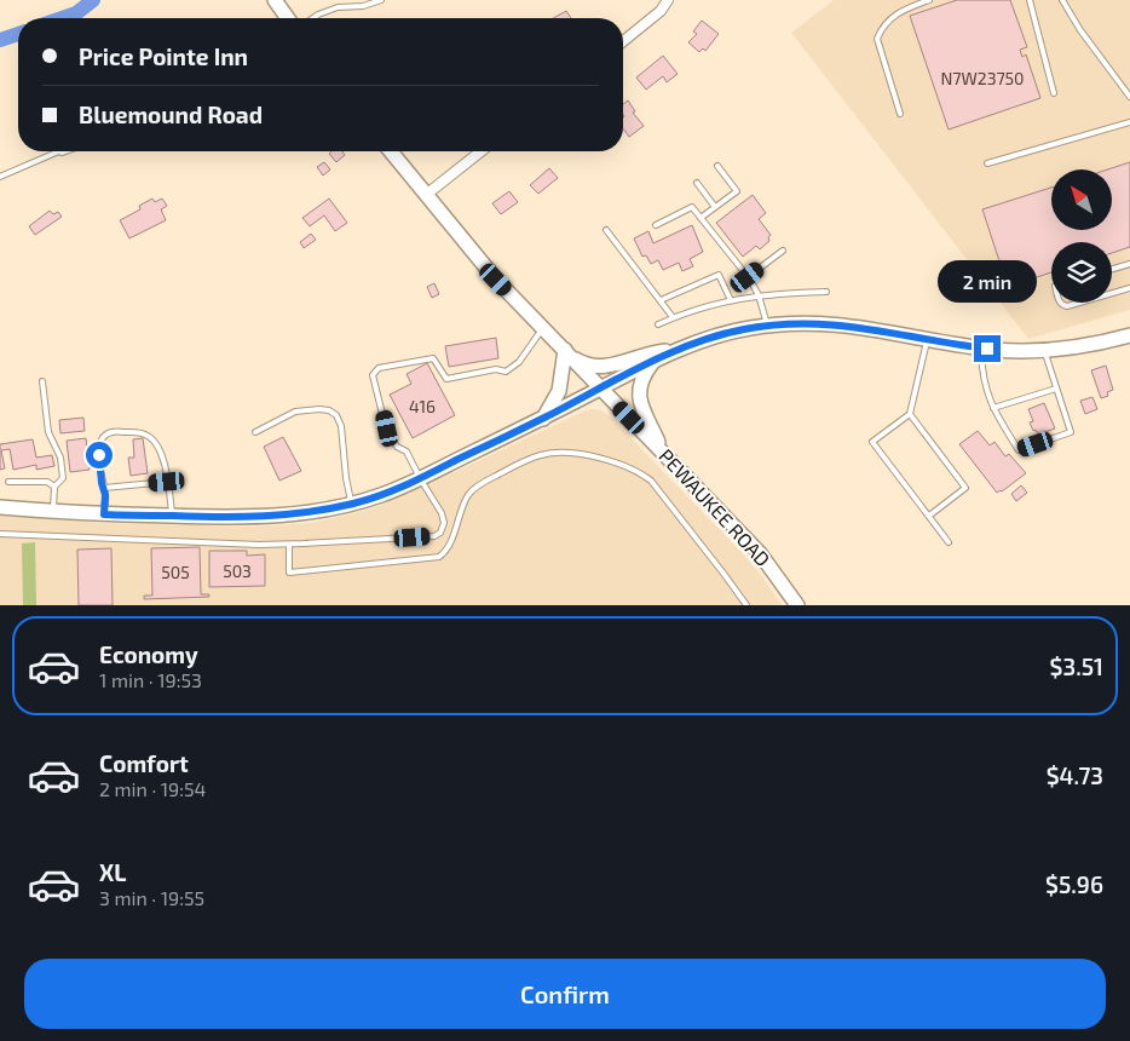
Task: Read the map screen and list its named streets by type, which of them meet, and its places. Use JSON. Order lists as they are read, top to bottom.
{
  "streets": {
    "main road": ["PEWAUKEE ROAD"]
  },
  "house_numbers": [
    "N7W23750",
    "416",
    "503",
    "505"
  ],
  "north": "top left",
  "page": {
    "banner": ["Price Pointe Inn", "Bluemound Road"],
    "bubble": "2 min",
    "list": [
      {
        "name": "Economy",
        "note": "1 min · 19:53",
        "value": "$3.51"
      },
      {
        "name": "Comfort",
        "note": "2 min · 19:54",
        "value": "$4.73"
      },
      {
        "name": "XL",
        "note": "3 min · 19:55",
        "value": "$5.96"
      }
    ],
    "buttons": "Confirm"
  }
}
